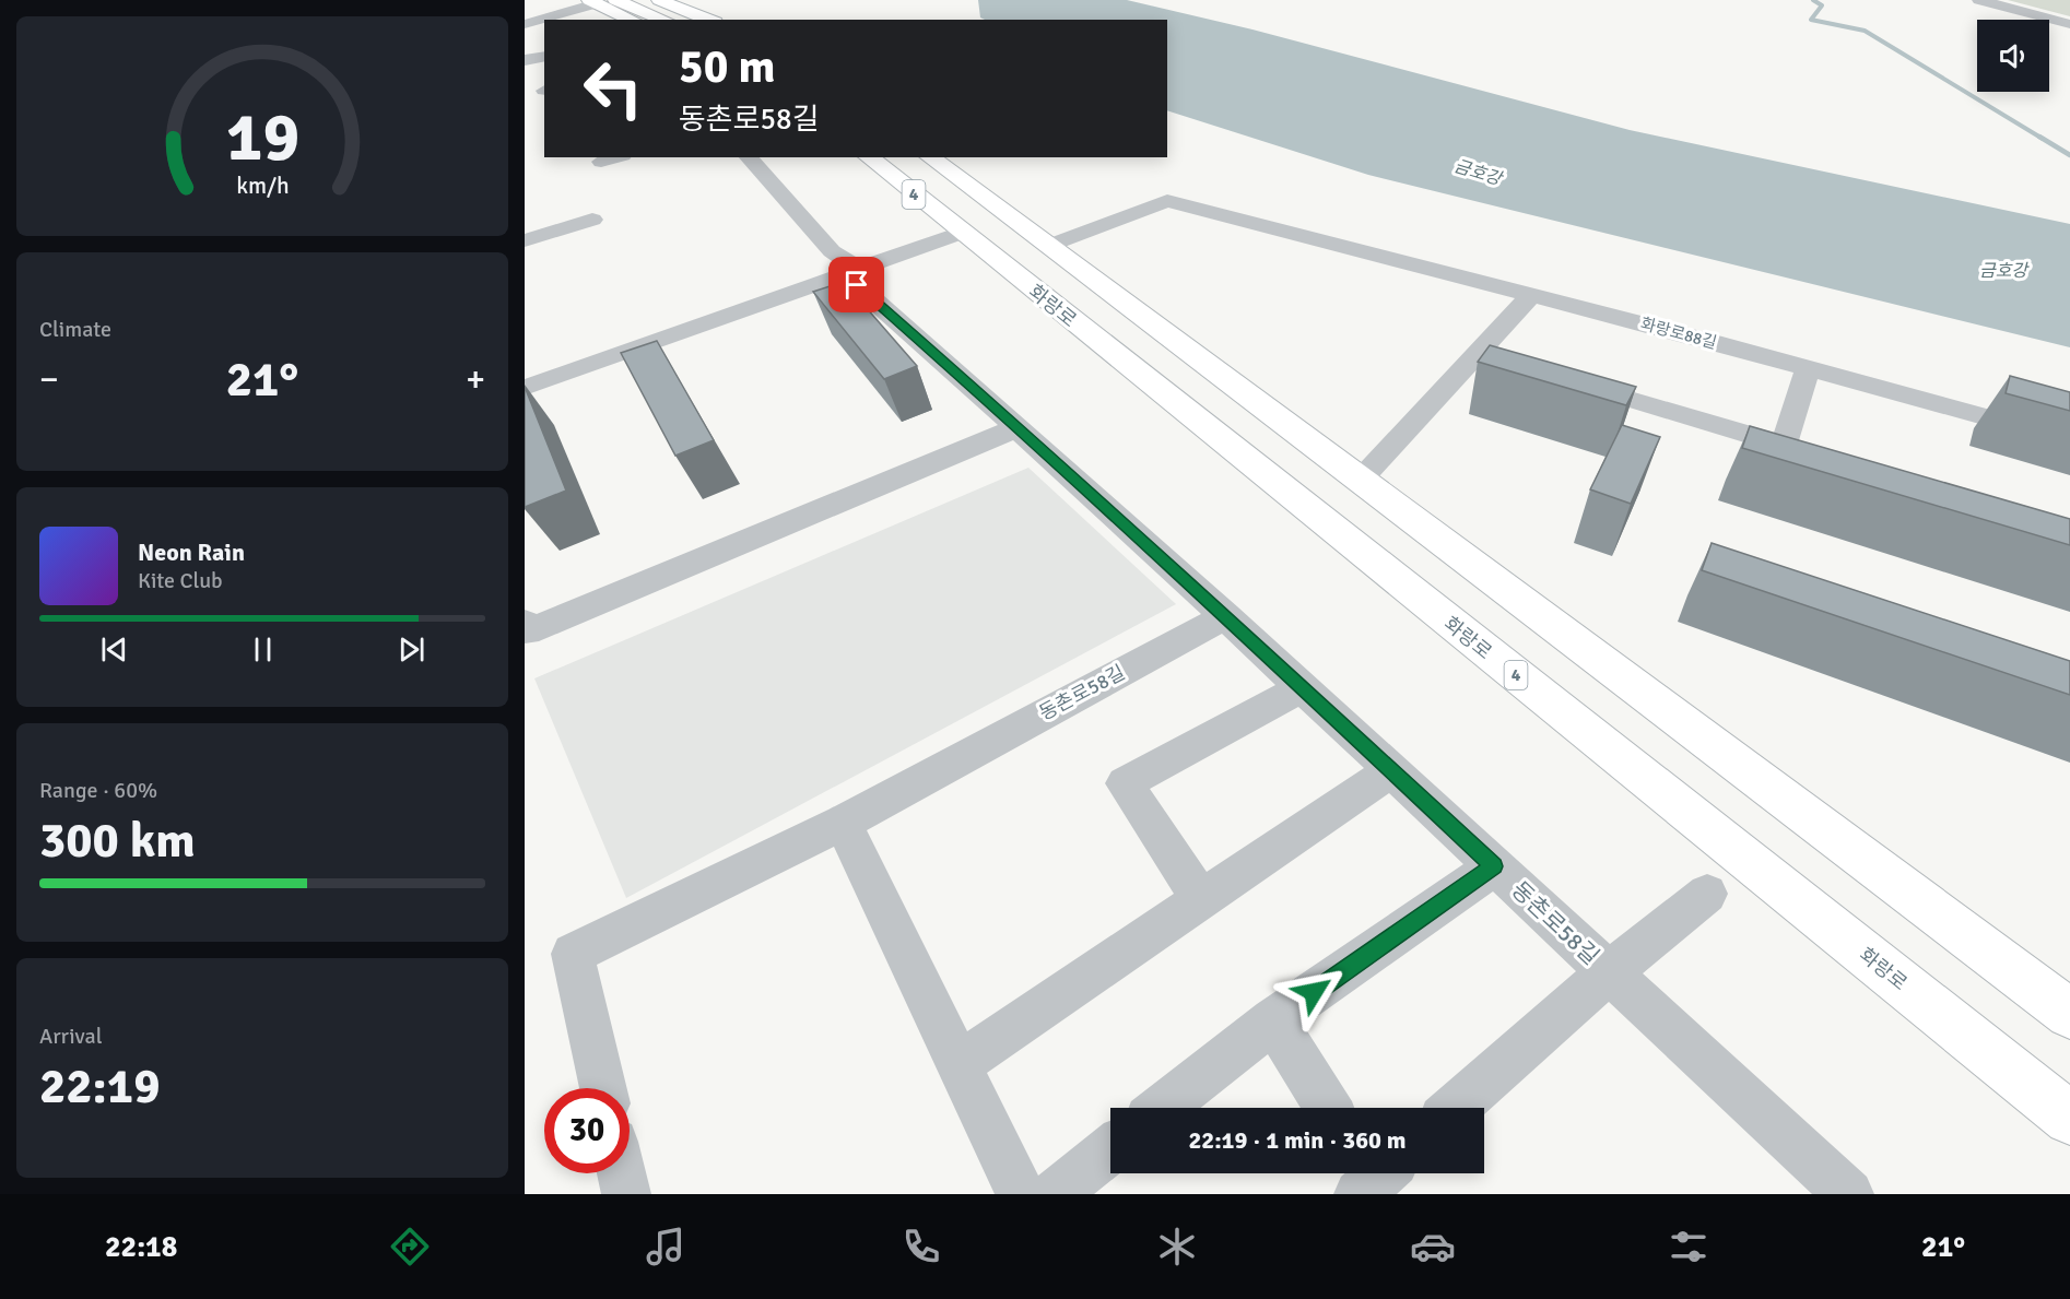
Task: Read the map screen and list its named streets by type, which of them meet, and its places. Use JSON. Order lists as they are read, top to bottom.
{
  "streets": {
    "main road": ["4", "화랑로"],
    "street": ["화랑로88길", "동촌로58길"]
  },
  "water": ["금호강"],
  "page": {
    "turn": ["50 m", "동촌로58길"],
    "tile": [
      "Climate",
      ["Range · 60%", "300 km"],
      ["Arrival", "22:19"]
    ],
    "heat": ["−", "21°", "+"],
    "song": ["Neon Rain", "Kite Club"],
    "limit": "30",
    "trip": "22:19 · 1 min · 360 m",
    "tabs": ["22:18", "21°"],
    "gauge": ["19", "km/h"]
  }
}
